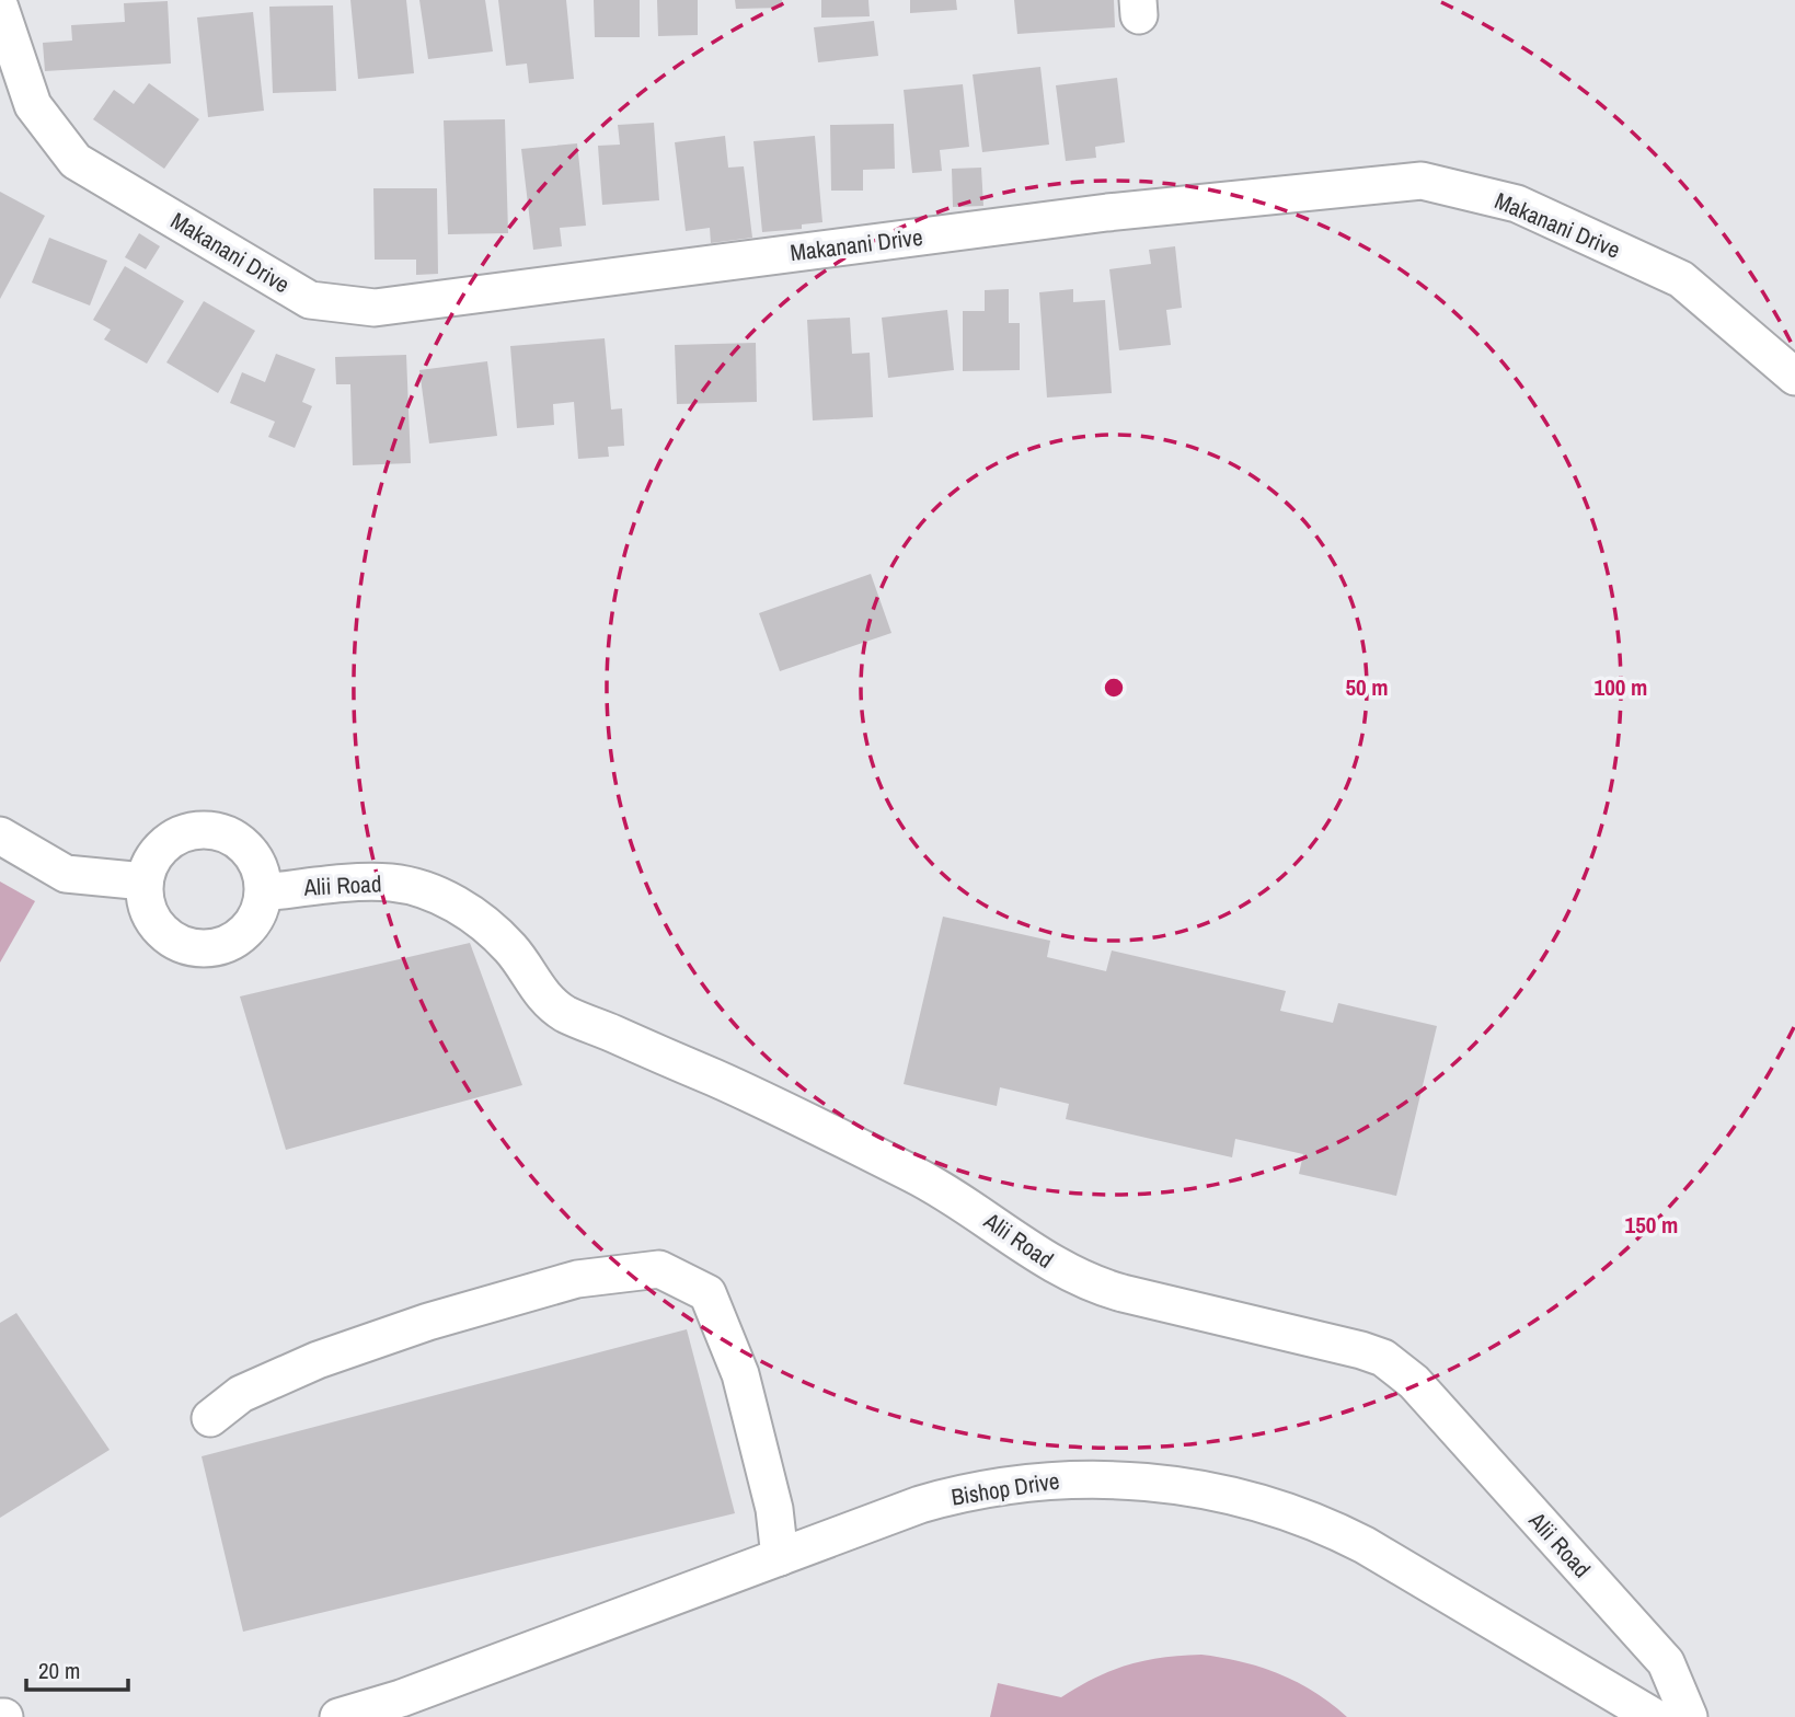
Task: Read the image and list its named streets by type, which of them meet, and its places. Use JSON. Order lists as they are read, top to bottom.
{
  "streets": {
    "street": ["Makanani Drive", "Alii Road", "Bishop Drive"]
  },
  "scale_bar": "20 m",
  "rings": ["50 m", "100 m", "150 m"]
}
